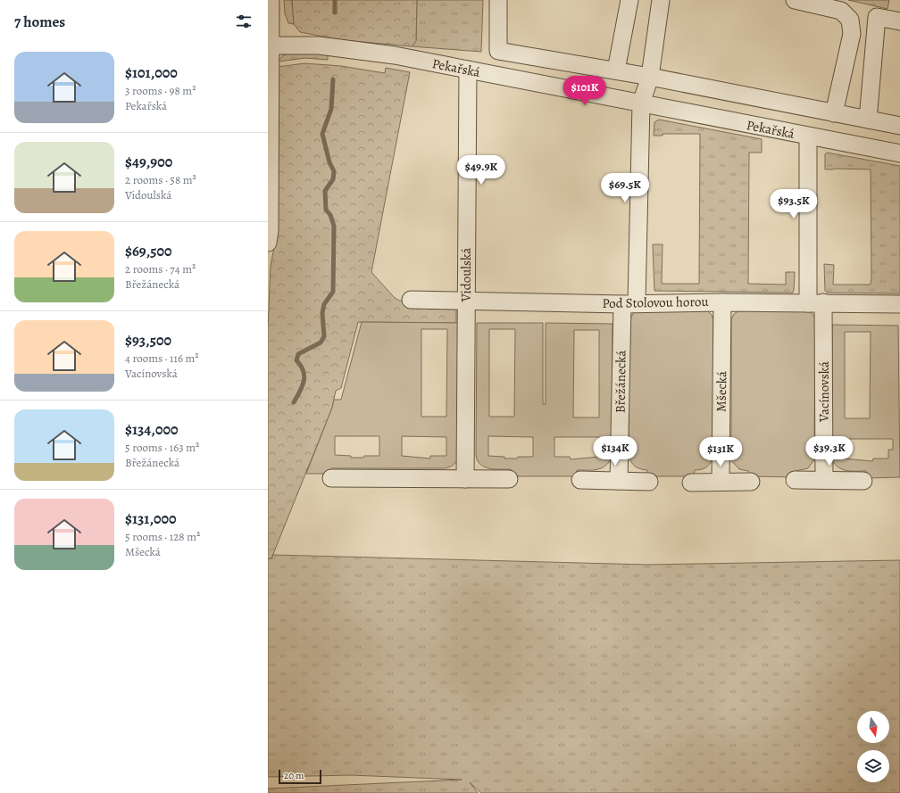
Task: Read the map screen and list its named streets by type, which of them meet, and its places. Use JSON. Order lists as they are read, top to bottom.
{
  "streets": {
    "street": [
      "Pekařská",
      "Vidoulská",
      "Pod Stolovou horou",
      "Břežánecká",
      "Mšecká",
      "Vacínovská"
    ]
  },
  "crossings": [
    ["Pekařská", "Vidoulská"],
    ["Pekařská", "Břežánecká"],
    ["Pekařská", "Vacínovská"],
    ["Vidoulská", "Pod Stolovou horou"],
    ["Pod Stolovou horou", "Břežánecká"],
    ["Pod Stolovou horou", "Mšecká"],
    ["Pod Stolovou horou", "Vacínovská"]
  ],
  "scale_bar": "20 m",
  "north": "bottom",
  "page": {
    "heading": "7 homes",
    "list": [
      {
        "name": "$101,000",
        "note": "3 rooms · 98 m² · Pekařská"
      },
      {
        "name": "$49,900",
        "note": "2 rooms · 58 m² · Vidoulská"
      },
      {
        "name": "$69,500",
        "note": "2 rooms · 74 m² · Břežánecká"
      },
      {
        "name": "$93,500",
        "note": "4 rooms · 116 m² · Vacínovská"
      },
      {
        "name": "$134,000",
        "note": "5 rooms · 163 m² · Břežánecká"
      },
      {
        "name": "$131,000",
        "note": "5 rooms · 128 m² · Mšecká"
      }
    ],
    "price": [
      "$101K",
      "$49.9K",
      "$69.5K",
      "$93.5K",
      "$134K",
      "$39.3K",
      "$131K"
    ],
    "scale": "20 m"
  }
}
